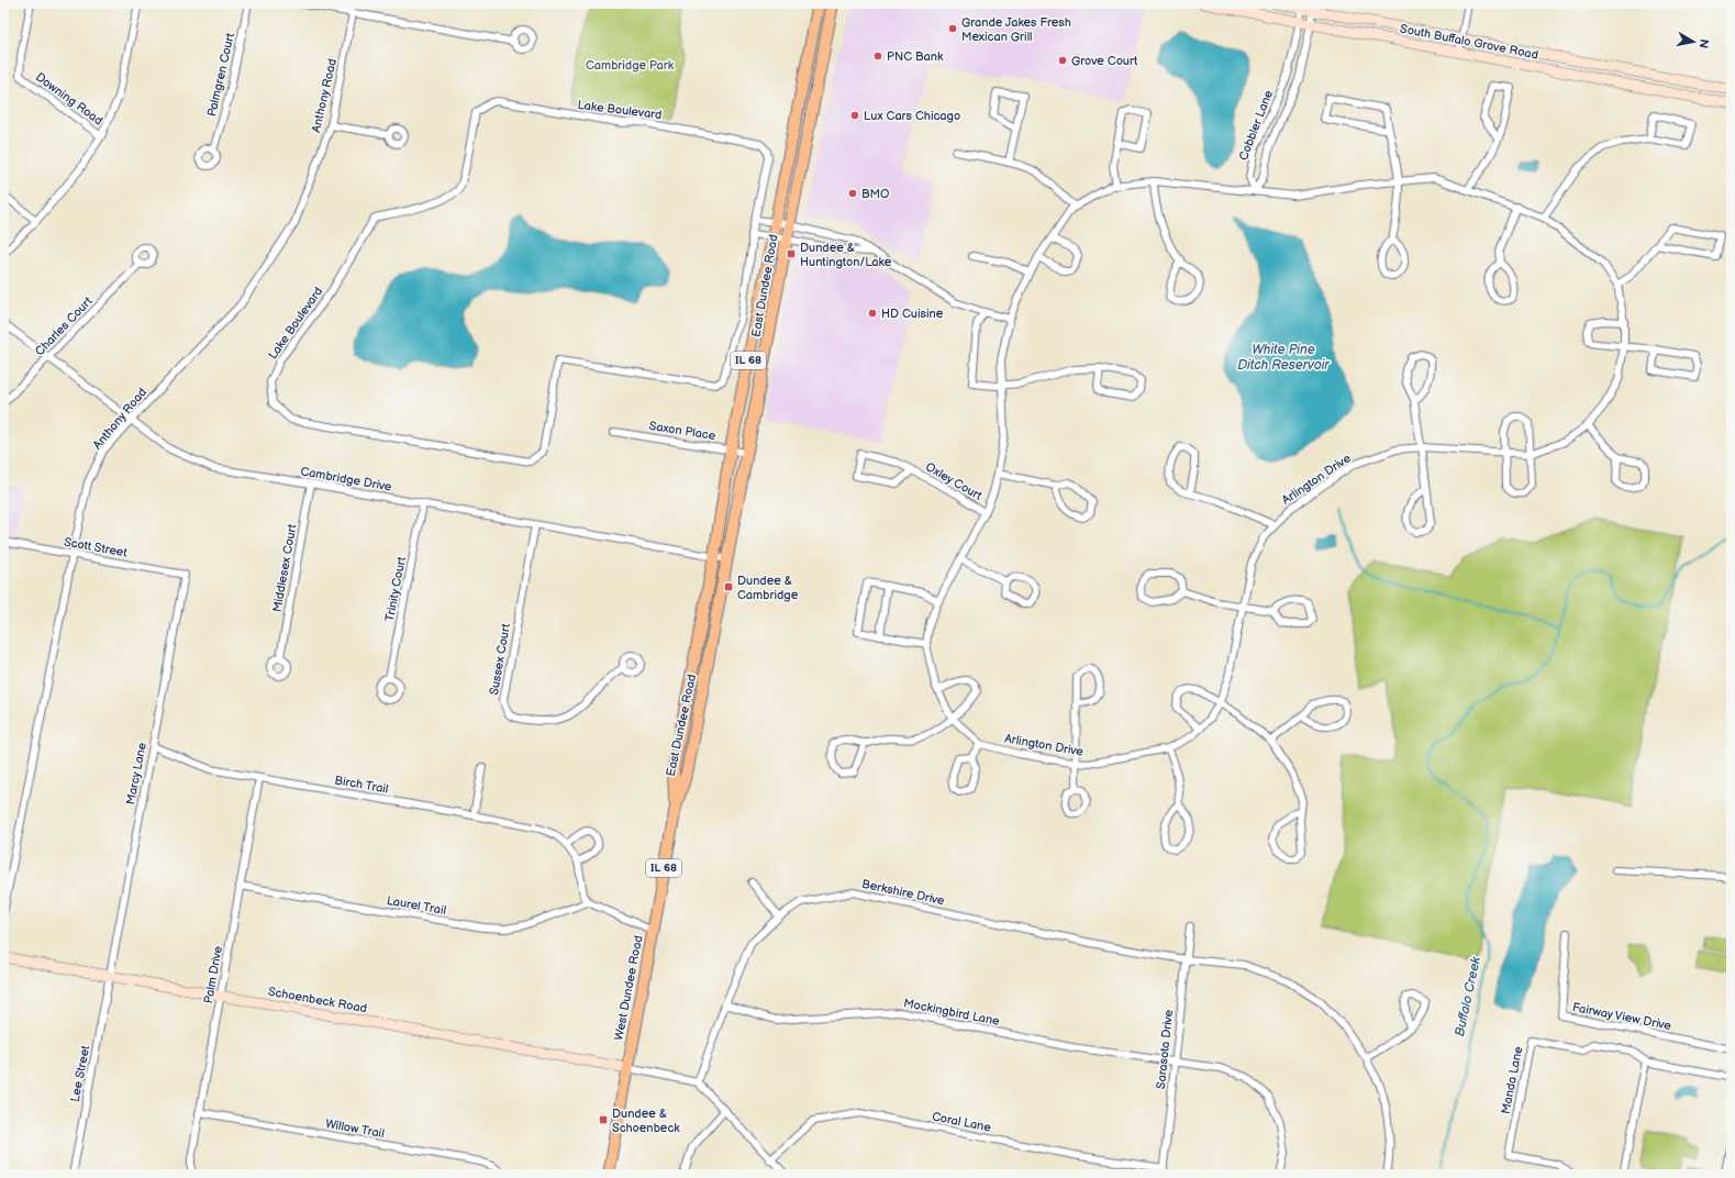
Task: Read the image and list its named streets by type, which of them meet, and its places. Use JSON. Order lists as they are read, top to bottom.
{
  "streets": {
    "main road": [
      "South Buffalo Grove Road",
      "East Dundee Road",
      "IL 68",
      "West Dundee Road",
      "Schoenbeck Road"
    ],
    "street": [
      "Palmgren Court",
      "Anthony Road",
      "Downing Road",
      "Lake Boulevard",
      "Cobbler Lane",
      "Charles Court",
      "Saxon Place",
      "Cambridge Drive",
      "Arlington Drive",
      "Oxley Court",
      "Scott Street",
      "Middlesex Court",
      "Trinity Court",
      "Sussex Court",
      "Marcy Lane",
      "Birch Trail",
      "Berkshire Drive",
      "Laurel Trail",
      "Palm Drive",
      "Mockingbird Lane",
      "Fairway View Drive",
      "Sarasota Drive",
      "Lee Street",
      "Manda Lane",
      "Coral Lane",
      "Willow Trail"
    ]
  },
  "crossings": [
    ["South Buffalo Grove Road", "Cobbler Lane"],
    ["Anthony Road", "Cambridge Drive"],
    ["Anthony Road", "Scott Street"],
    ["Cobbler Lane", "Arlington Drive"],
    ["East Dundee Road", "Saxon Place"],
    ["East Dundee Road", "Cambridge Drive"],
    ["East Dundee Road", "West Dundee Road"],
    ["Charles Court", "Cambridge Drive"],
    ["Cambridge Drive", "Middlesex Court"],
    ["Cambridge Drive", "Trinity Court"],
    ["Cambridge Drive", "Sussex Court"],
    ["Arlington Drive", "Oxley Court"],
    ["Scott Street", "Marcy Lane"],
    ["Marcy Lane", "Birch Trail"],
    ["Marcy Lane", "Schoenbeck Road"],
    ["Marcy Lane", "Lee Street"],
    ["Birch Trail", "Laurel Trail"],
    ["Birch Trail", "Palm Drive"],
    ["Berkshire Drive", "Mockingbird Lane"],
    ["Berkshire Drive", "Sarasota Drive"],
    ["Laurel Trail", "Palm Drive"],
    ["Palm Drive", "Schoenbeck Road"],
    ["Palm Drive", "Willow Trail"],
    ["West Dundee Road", "Schoenbeck Road"],
    ["Schoenbeck Road", "Lee Street"],
    ["Mockingbird Lane", "Sarasota Drive"],
    ["Sarasota Drive", "Coral Lane"]
  ],
  "water": ["White Pine Ditch Reservoir", "Buffalo Creek"],
  "parks": ["Cambridge Park"],
  "places": {
    "other": [
      "Grande Jakes Fresh Mexican Grill",
      "PNC Bank",
      "Grove Court",
      "Lux Cars Chicago",
      "BMO",
      "HD Cuisine"
    ],
    "transit": ["Dundee & Huntington/Lake", "Dundee & Cambridge", "Dundee & Schoenbeck"]
  },
  "north": "right"
}
